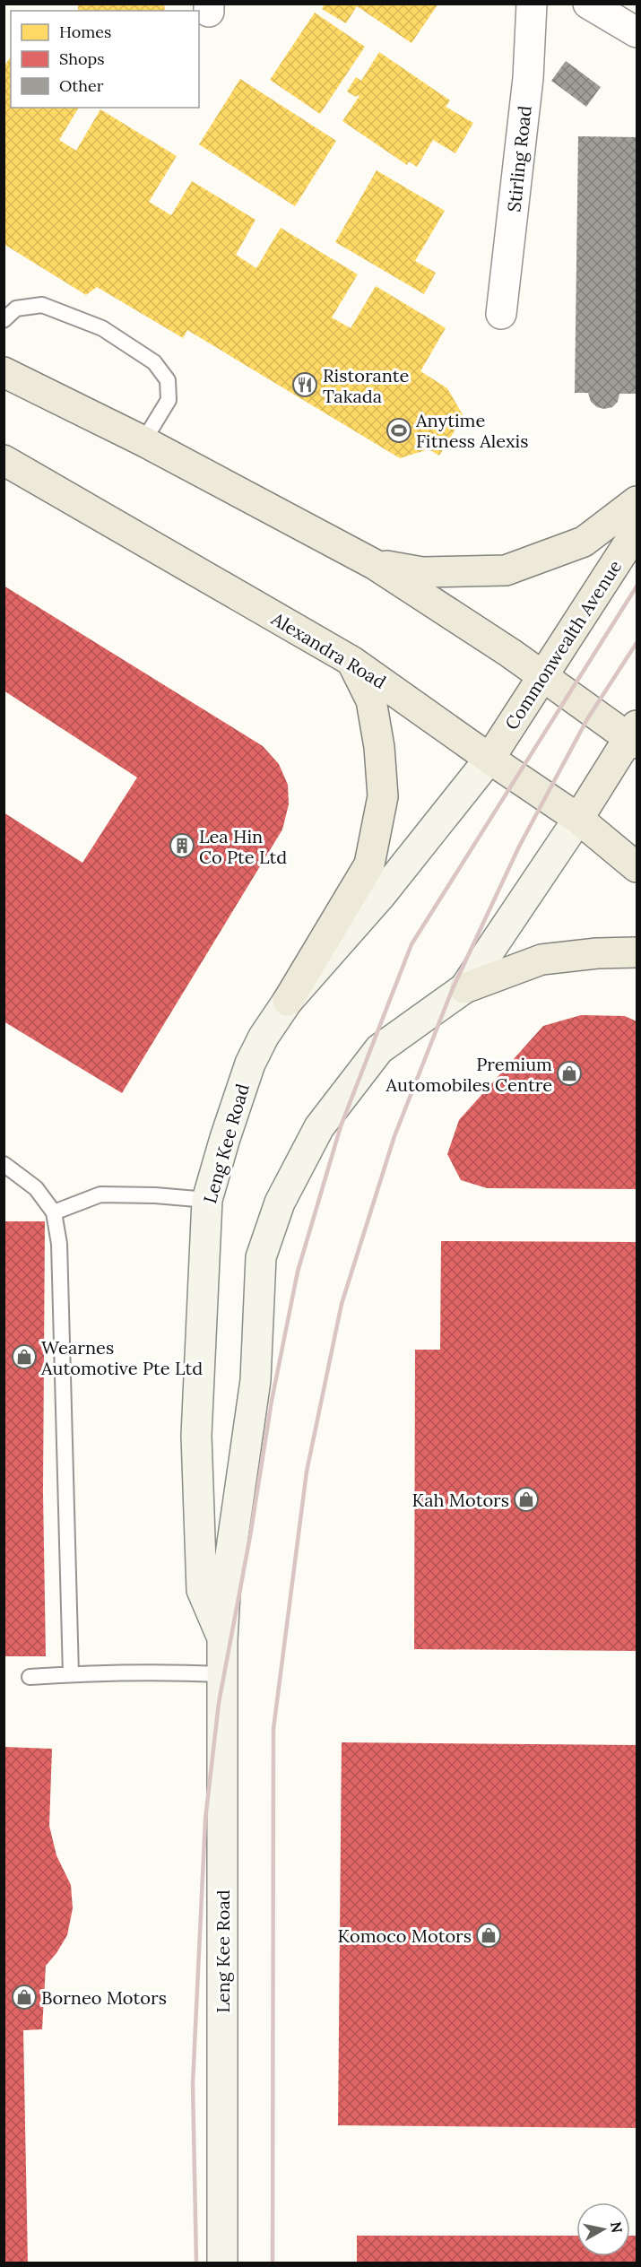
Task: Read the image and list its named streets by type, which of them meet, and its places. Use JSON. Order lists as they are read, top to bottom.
{
  "streets": {
    "main road": ["Commonwealth Avenue", "Alexandra Road"],
    "street": ["Stirling Road", "Leng Kee Road"]
  },
  "crossings": [
    ["Commonwealth Avenue", "Alexandra Road"],
    ["Commonwealth Avenue", "Leng Kee Road"],
    ["Alexandra Road", "Leng Kee Road"]
  ],
  "places": {
    "restaurant": ["Ristorante Takada"],
    "sports": ["Anytime Fitness Alexis"],
    "building": ["Lea Hin Co Pte Ltd"],
    "shop": [
      "Premium Automobiles Centre",
      "Wearnes Automotive Pte Ltd",
      "Kah Motors",
      "Komoco Motors",
      "Borneo Motors"
    ]
  },
  "legend": ["Homes", "Shops", "Other"],
  "north": "right"
}
